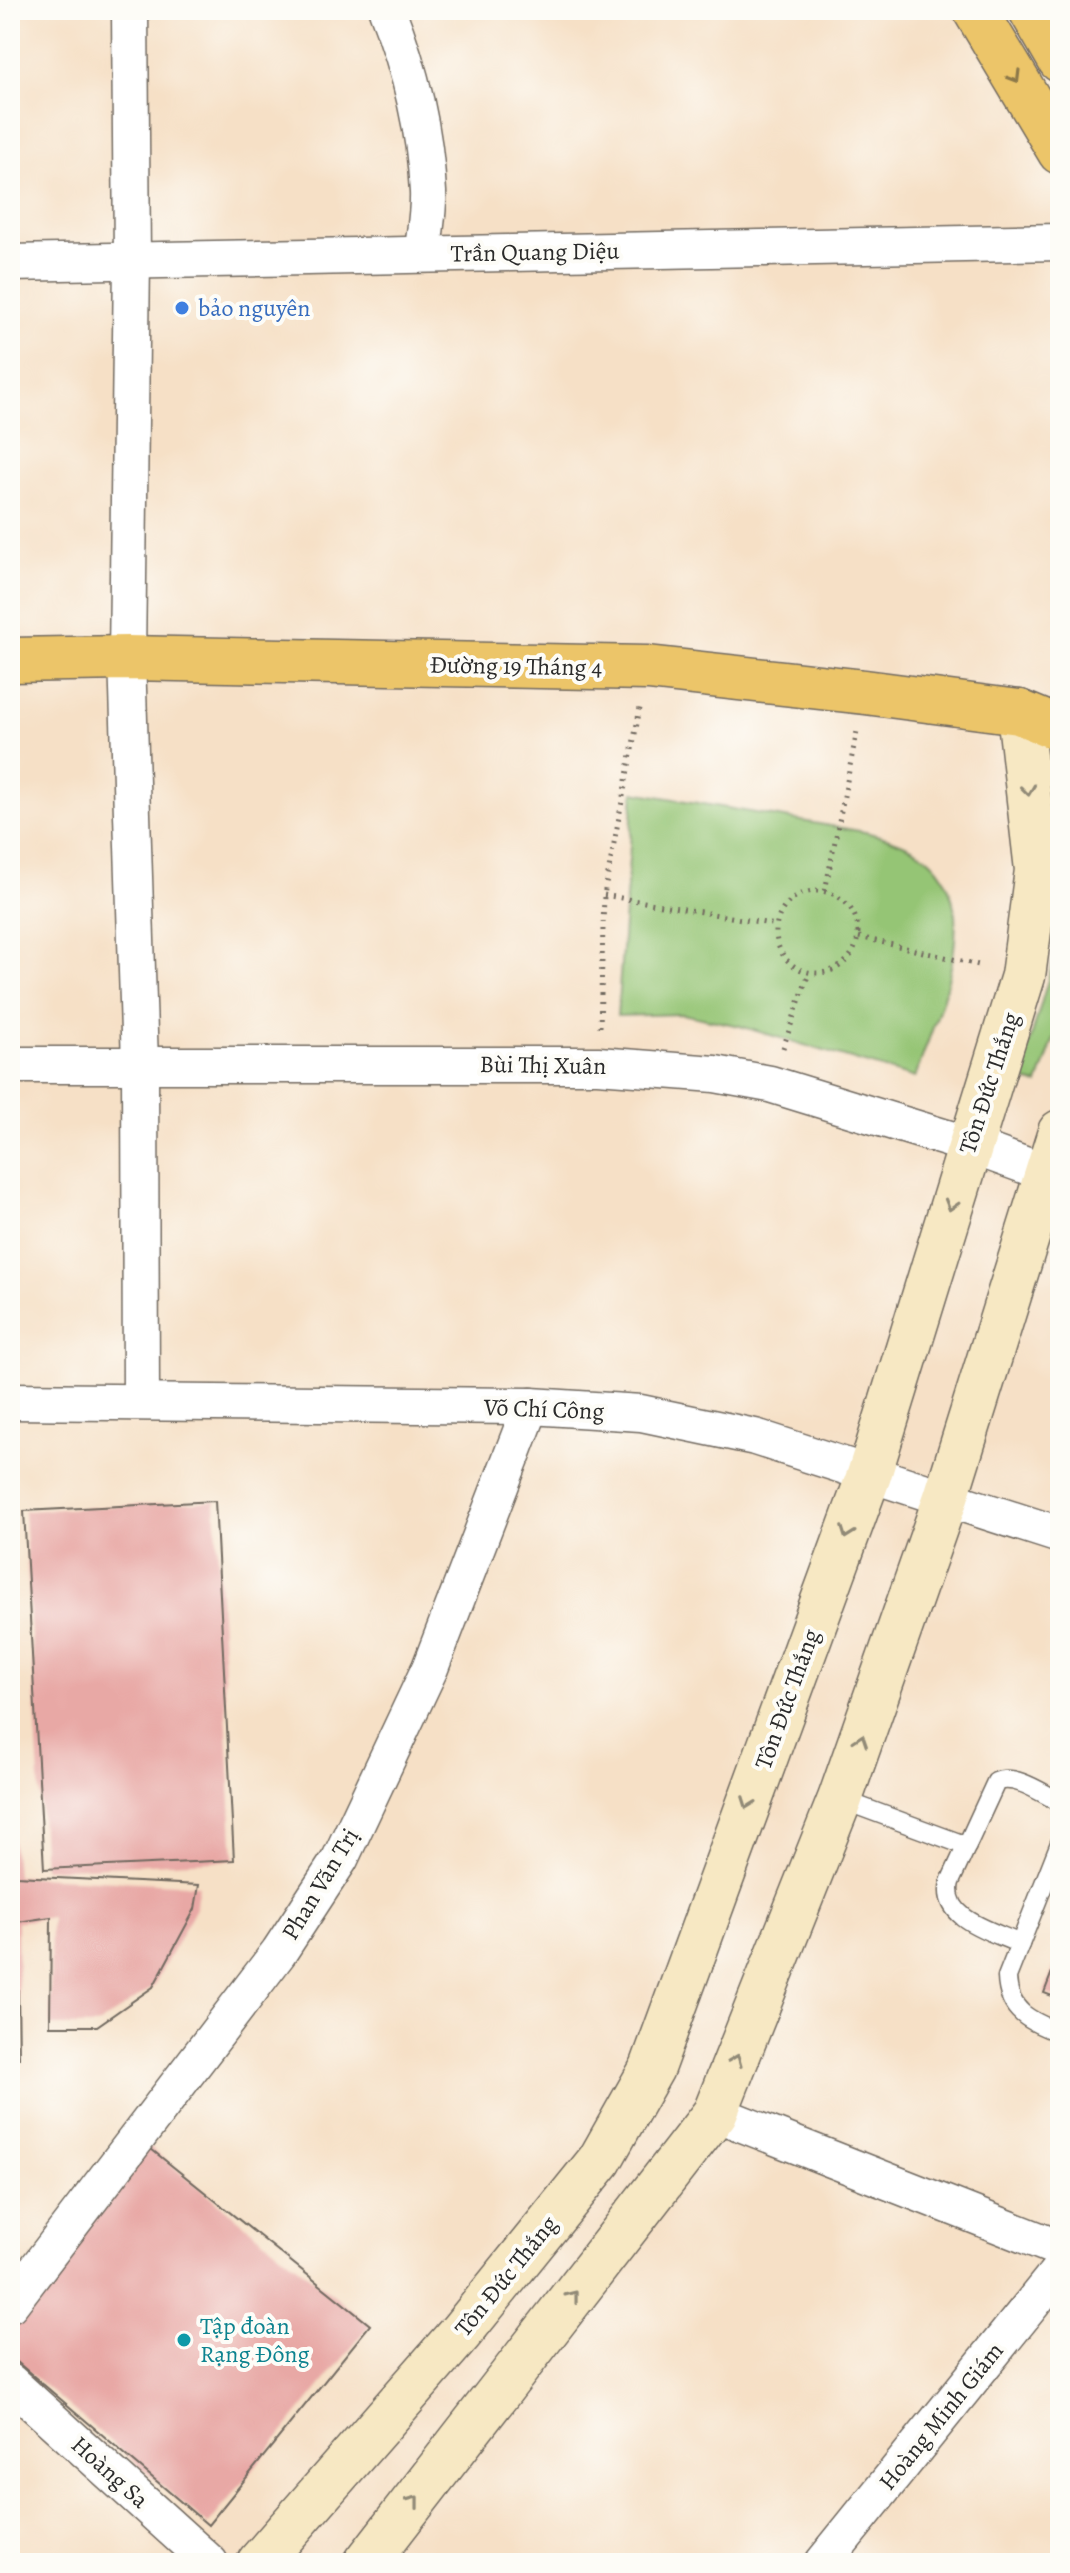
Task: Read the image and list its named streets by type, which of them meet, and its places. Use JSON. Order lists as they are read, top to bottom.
{
  "streets": {
    "main road": ["Đường 19 Tháng 4", "Tôn Đức Thắng"],
    "street": [
      "Trần Quang Diệu",
      "Bùi Thị Xuân",
      "Võ Chí Công",
      "Phan Văn Trị",
      "Hoàng Minh Giám",
      "Hoàng Sa"
    ]
  },
  "crossings": [
    ["Đường 19 Tháng 4", "Tôn Đức Thắng"],
    ["Bùi Thị Xuân", "Tôn Đức Thắng"],
    ["Tôn Đức Thắng", "Võ Chí Công"],
    ["Võ Chí Công", "Phan Văn Trị"]
  ],
  "places": ["bảo nguyên", "Tập đoàn Rạng Đông"]
}
